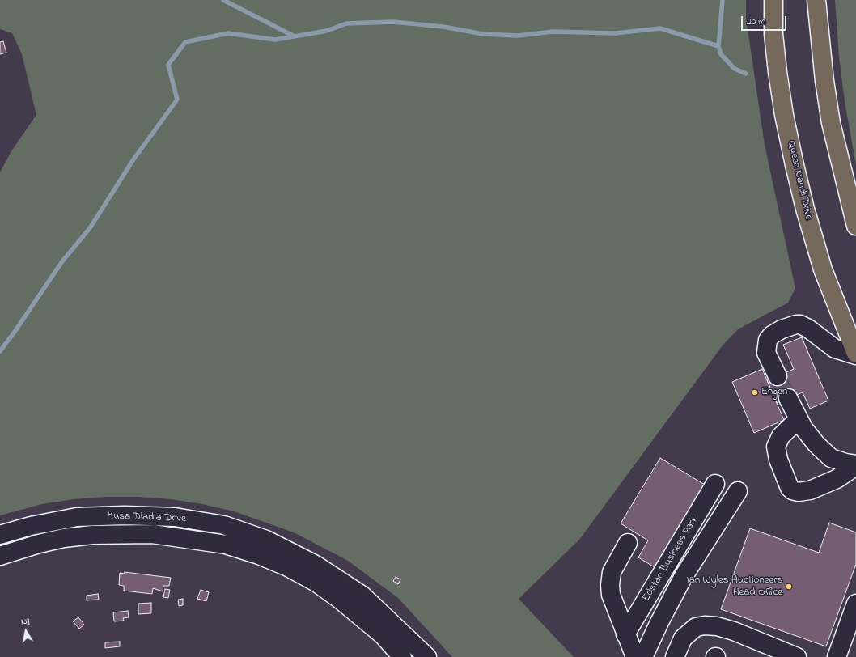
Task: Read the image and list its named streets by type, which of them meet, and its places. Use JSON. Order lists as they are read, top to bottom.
{
  "streets": {
    "main road": ["Queen Nandi Drive"],
    "street": ["Musa Dladla Drive", "Edstan Business Park"]
  },
  "places": ["Engen", "Ian Wyles Auctioneers Head Office"],
  "scale_bar": "20 m",
  "north": "top"
}
